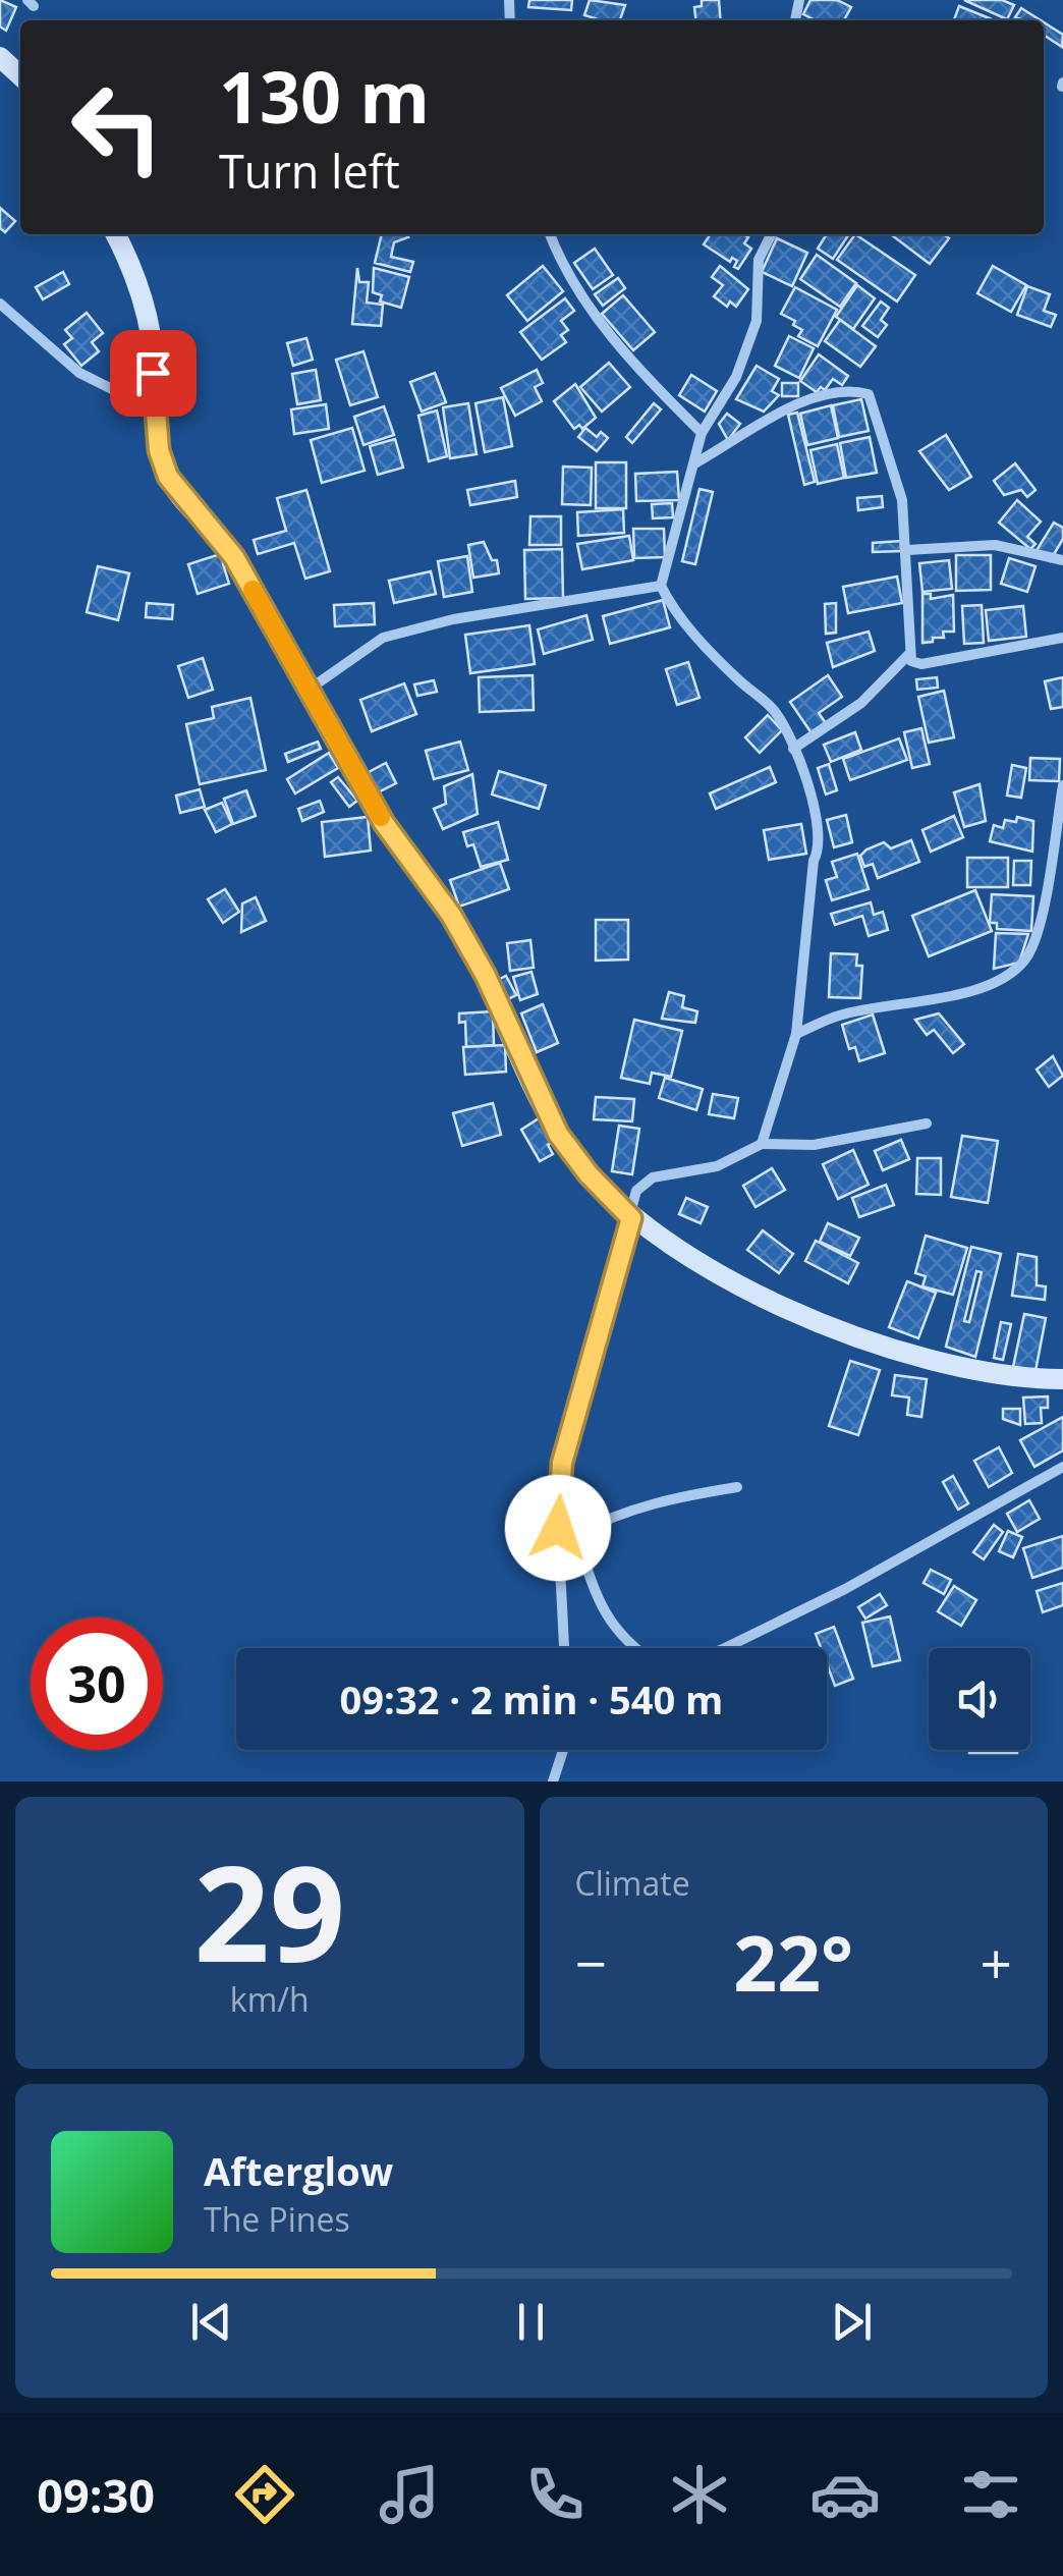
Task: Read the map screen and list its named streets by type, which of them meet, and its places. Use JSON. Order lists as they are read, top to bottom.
{
  "page": {
    "turn": ["130 m", "Turn left"],
    "limit": "30",
    "trip": "09:32 · 2 min · 540 m",
    "tile": [
      ["29", "km/h"],
      "Climate"
    ],
    "heat": ["−", "22°", "+"],
    "song": ["Afterglow", "The Pines"],
    "tabs": "09:30"
  }
}
